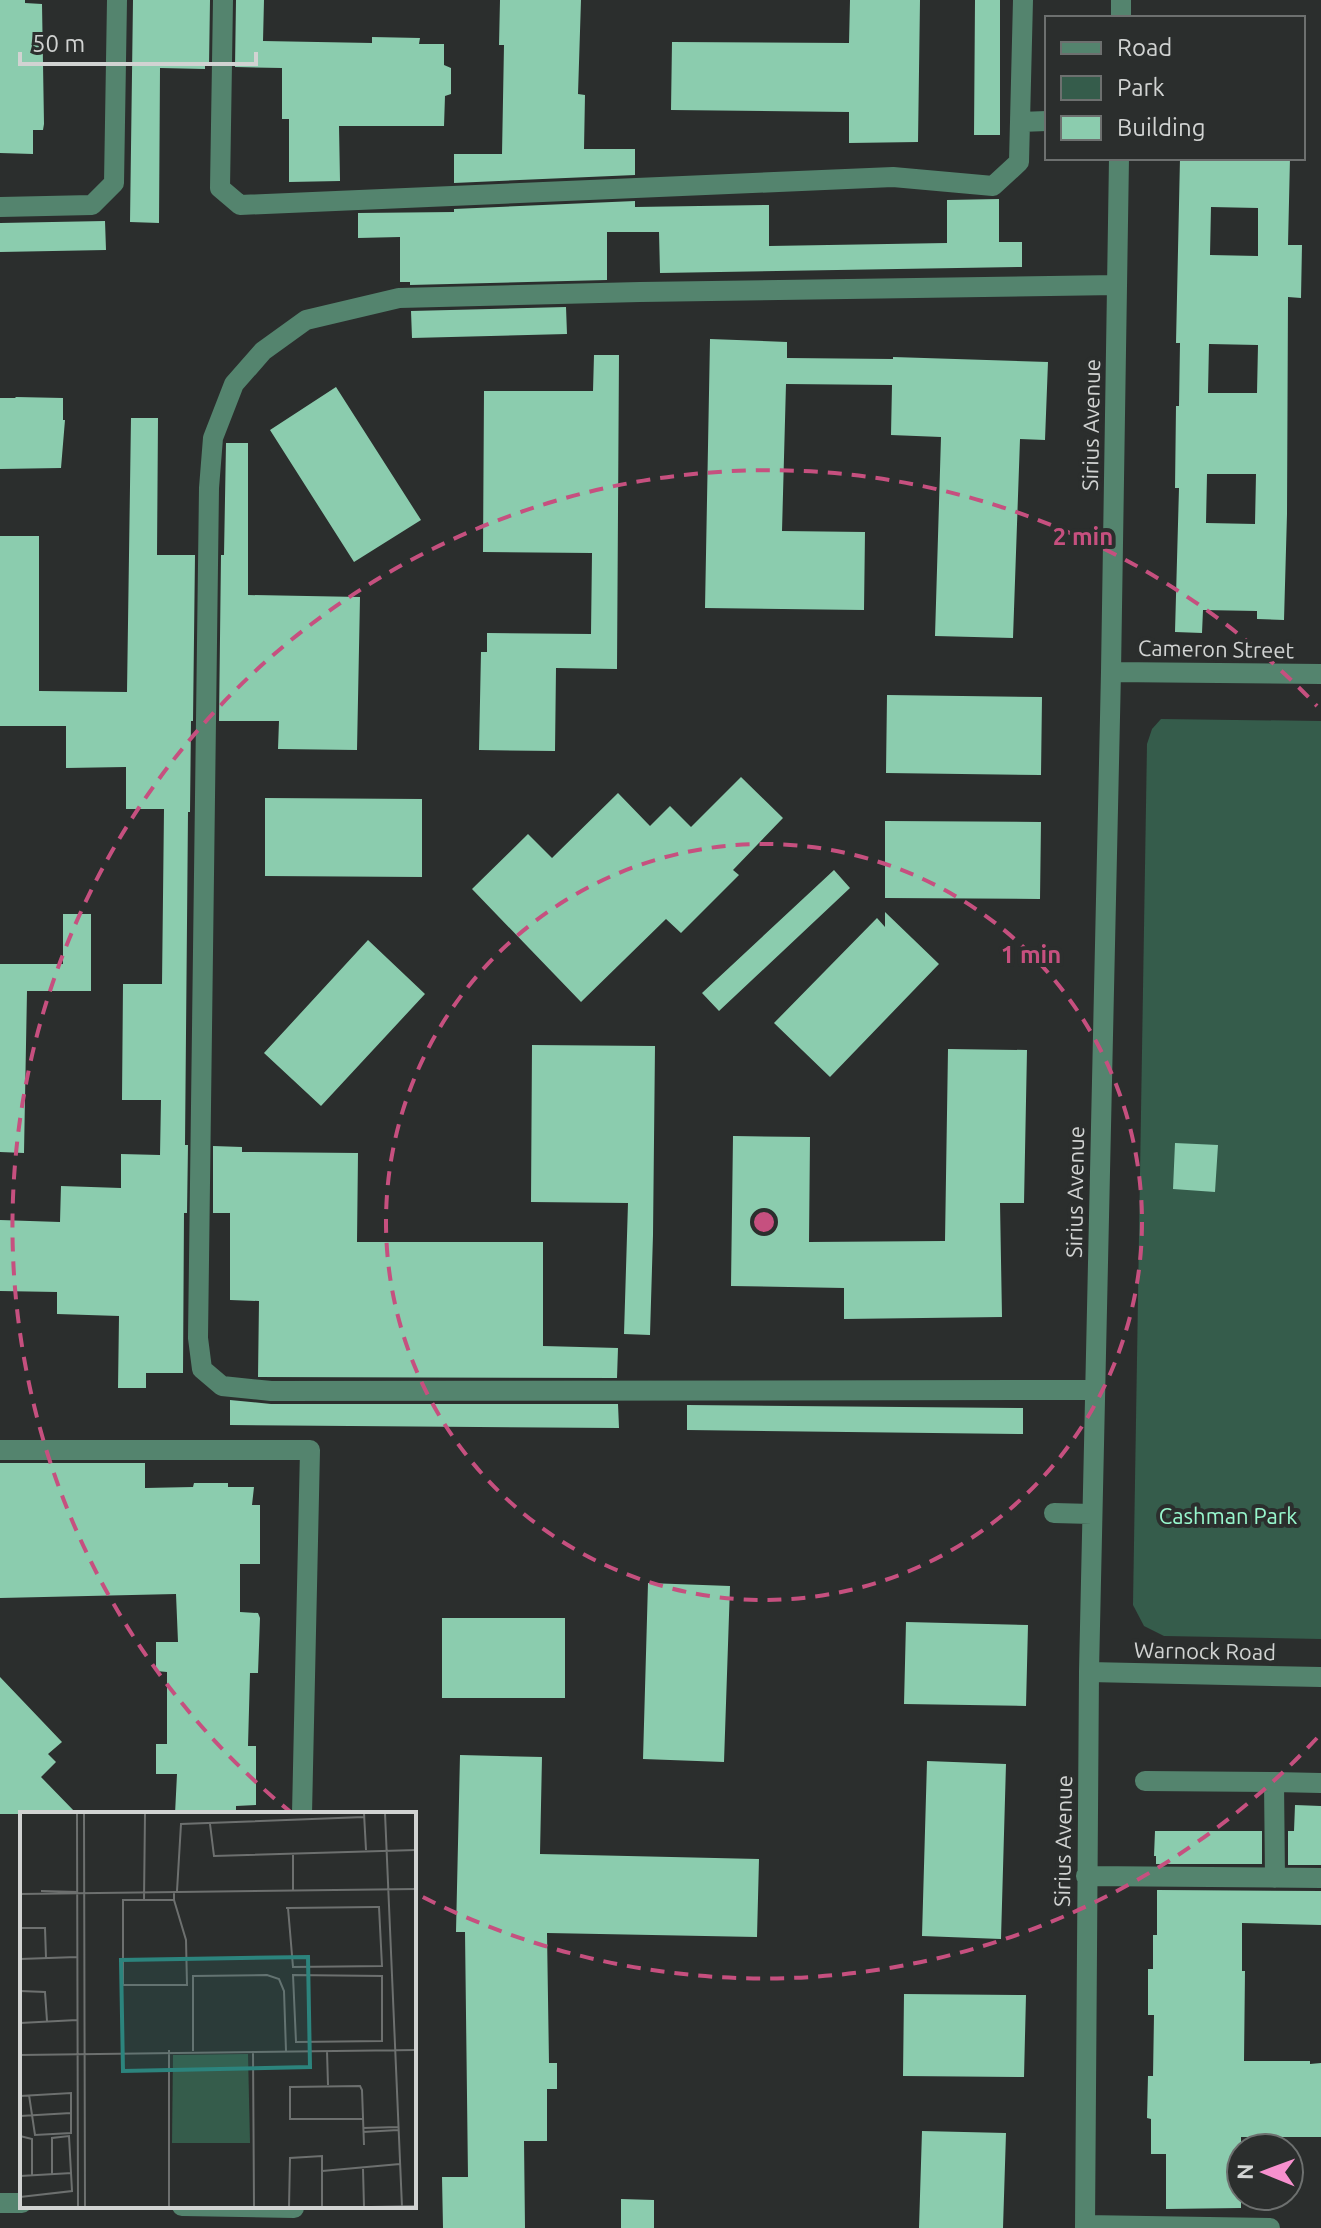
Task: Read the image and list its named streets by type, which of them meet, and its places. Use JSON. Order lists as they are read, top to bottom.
{
  "streets": {
    "street": ["Sirius Avenue", "Cameron Street", "Warnock Road"]
  },
  "crossings": [
    ["Sirius Avenue", "Cameron Street"],
    ["Sirius Avenue", "Warnock Road"]
  ],
  "parks": ["Cashman Park"],
  "legend": ["Road", "Park", "Building"],
  "scale_bar": "50 m",
  "north": "left",
  "rings": ["2 min", "1 min"]
}
